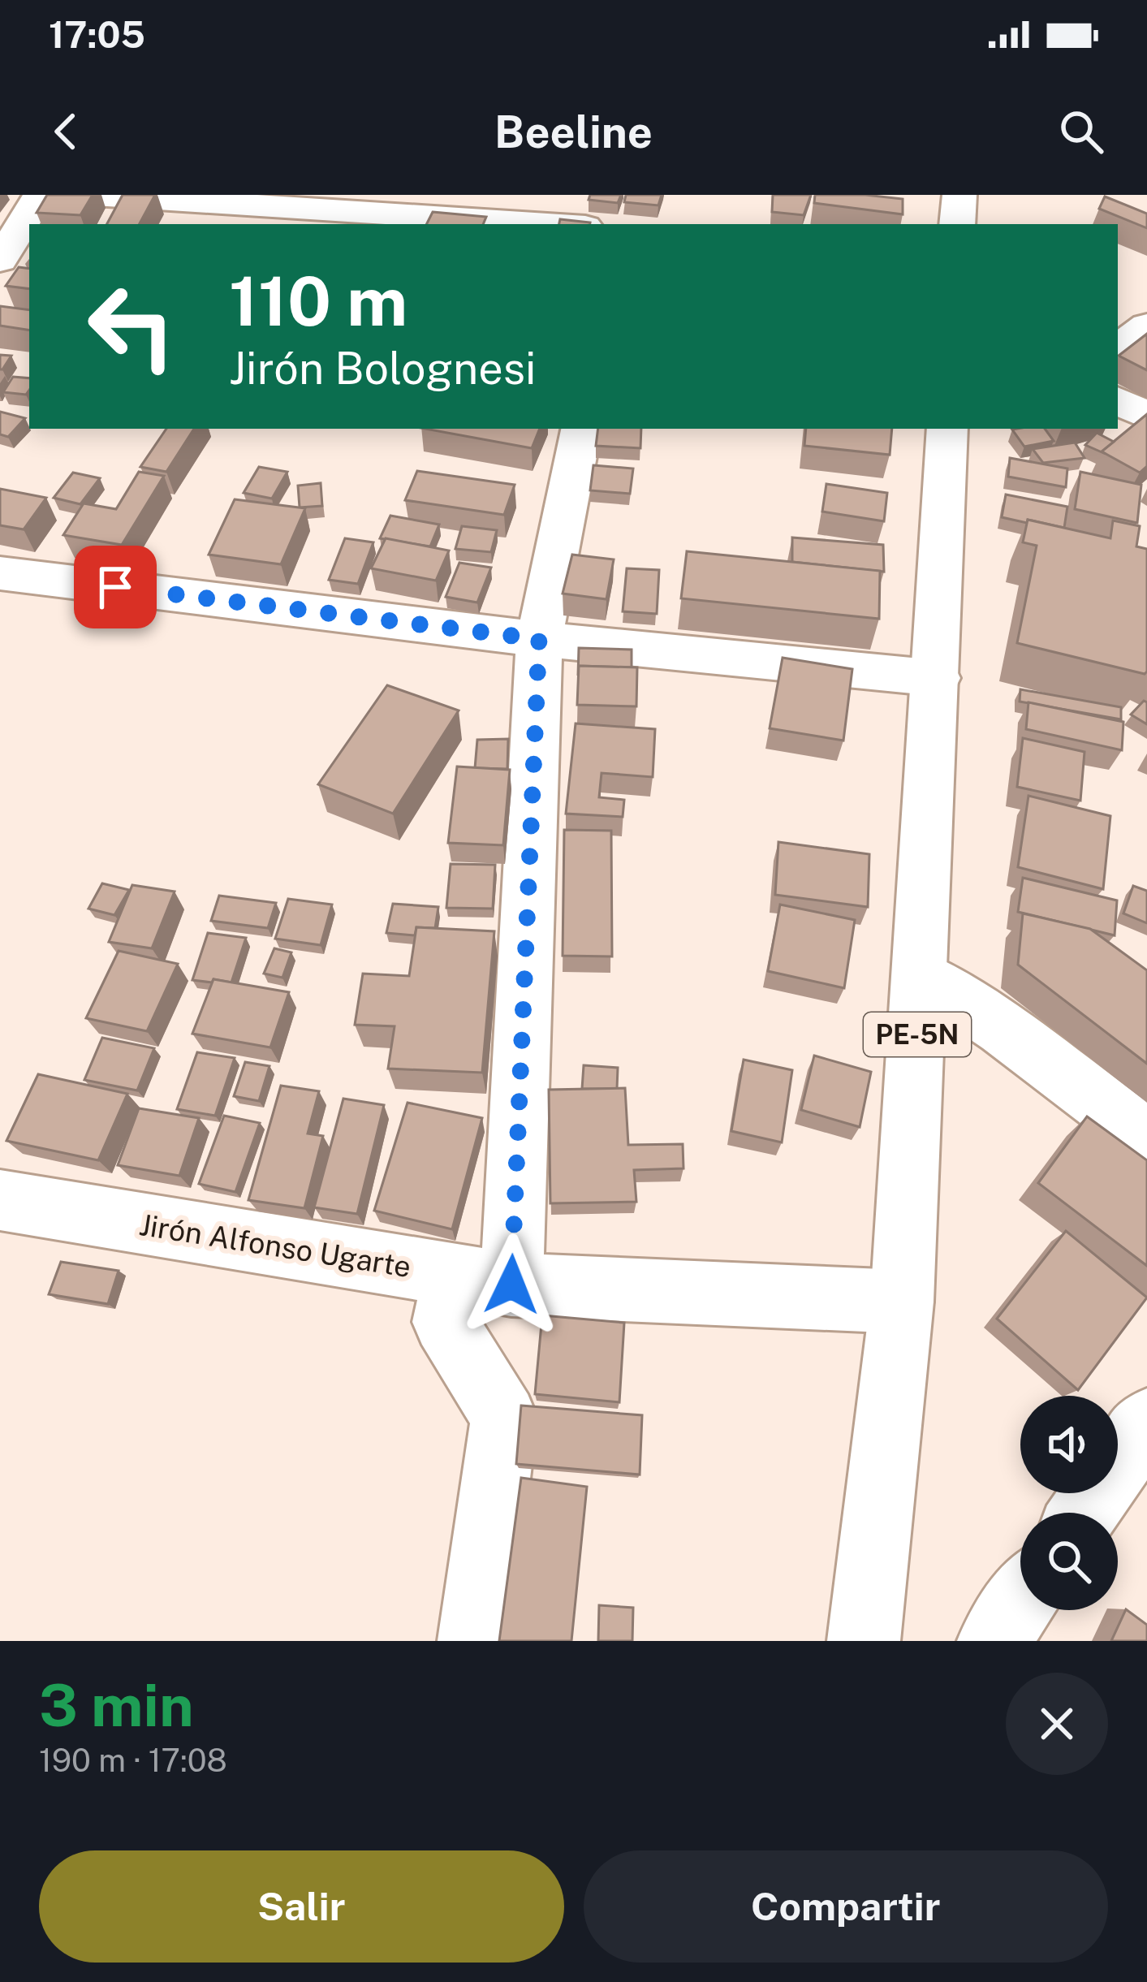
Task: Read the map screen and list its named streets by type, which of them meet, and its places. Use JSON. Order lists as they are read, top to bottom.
{
  "streets": {
    "main road": ["PE-5N", "Jirón Alfonso Ugarte"]
  },
  "crossings": [
    ["PE-5N", "Jirón Alfonso Ugarte"]
  ],
  "page": {
    "status": "17:05",
    "header": "Beeline",
    "turn": ["110 m", "Jirón Bolognesi"],
    "heading": ["3 min", "190 m · 17:08"],
    "buttons": ["Salir", "Compartir"]
  }
}
